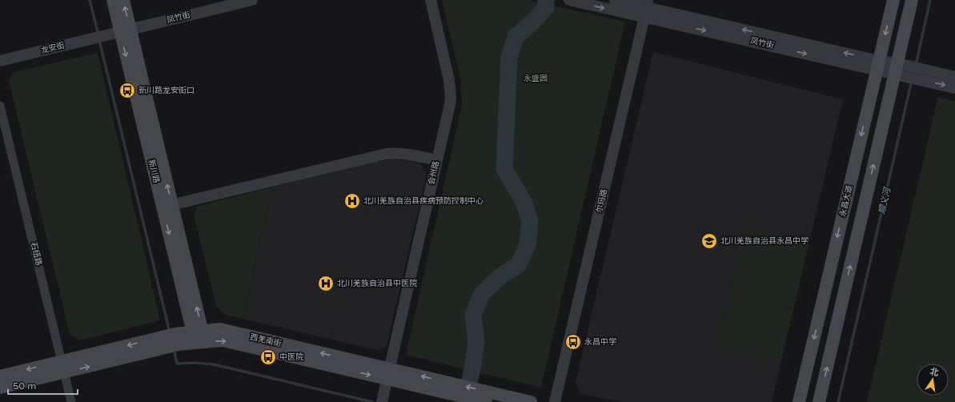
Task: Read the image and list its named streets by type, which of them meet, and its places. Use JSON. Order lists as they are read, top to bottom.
{
  "streets": {
    "main road": ["新川路", "永昌大道", "西羌南街"],
    "street": [
      "凤竹街",
      "龙安街",
      "会州路",
      "尔玛路",
      "石纽路"
    ]
  },
  "crossings": [
    ["凤竹街", "龙安街"],
    ["凤竹街", "新川路"],
    ["凤竹街", "尔玛路"],
    ["凤竹街", "永昌大道"],
    ["新川路", "西羌南街"],
    ["会州路", "西羌南街"],
    ["石纽路", "西羌南街"]
  ],
  "water": ["顺义河"],
  "parks": ["永盛园"],
  "places": {
    "bus stop": ["新川路龙安街口", "永昌中学", "中医院"],
    "hospital": ["北川羌族自治县疾病预防控制中心", "北川羌族自治县中医院"],
    "school or university": ["北川羌族自治县永昌中学"]
  },
  "scale_bar": "50 m",
  "north": "top"
}
